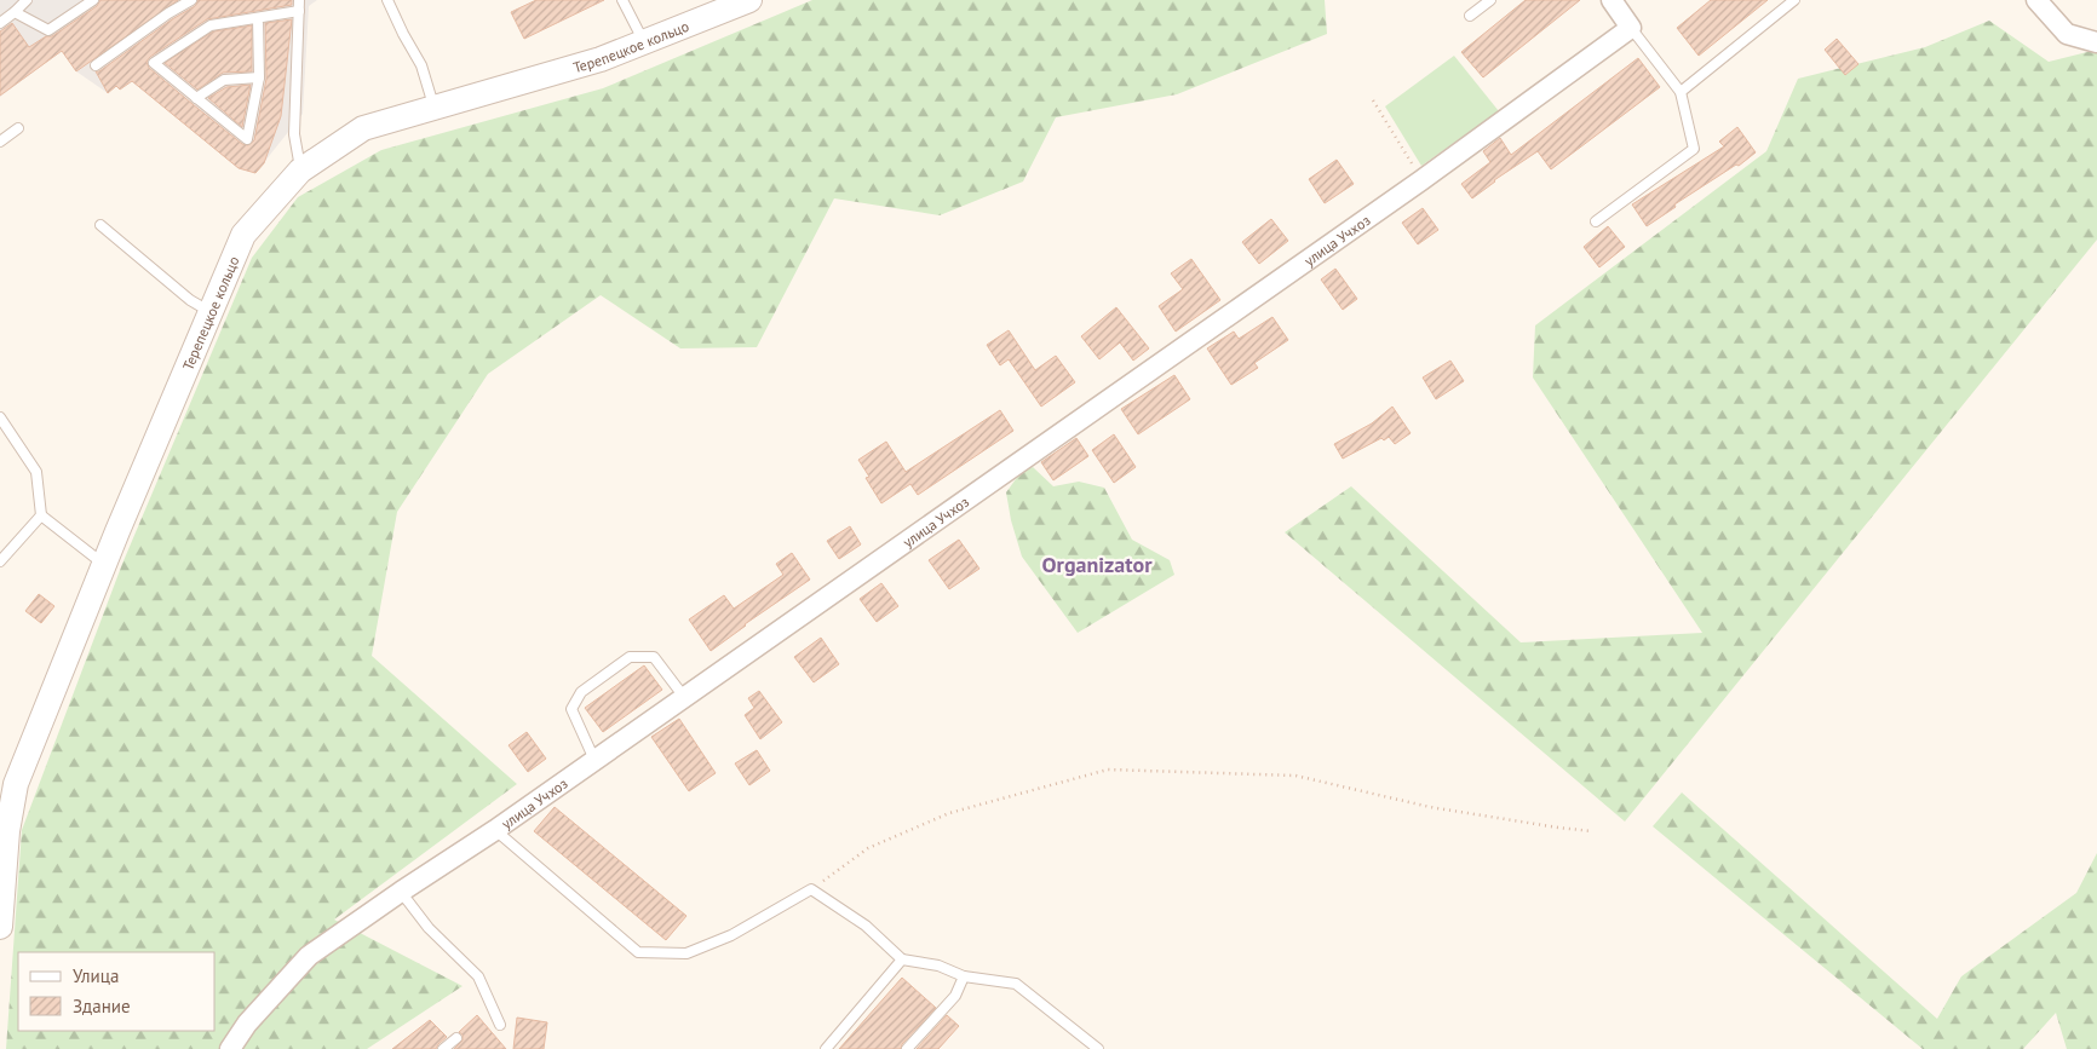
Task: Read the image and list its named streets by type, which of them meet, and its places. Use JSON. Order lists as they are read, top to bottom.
{
  "streets": {
    "street": ["Терепецкое кольцо", "улица Учхоз"]
  },
  "districts": ["Organizator"],
  "legend": ["Улица", "Здание"]
}
